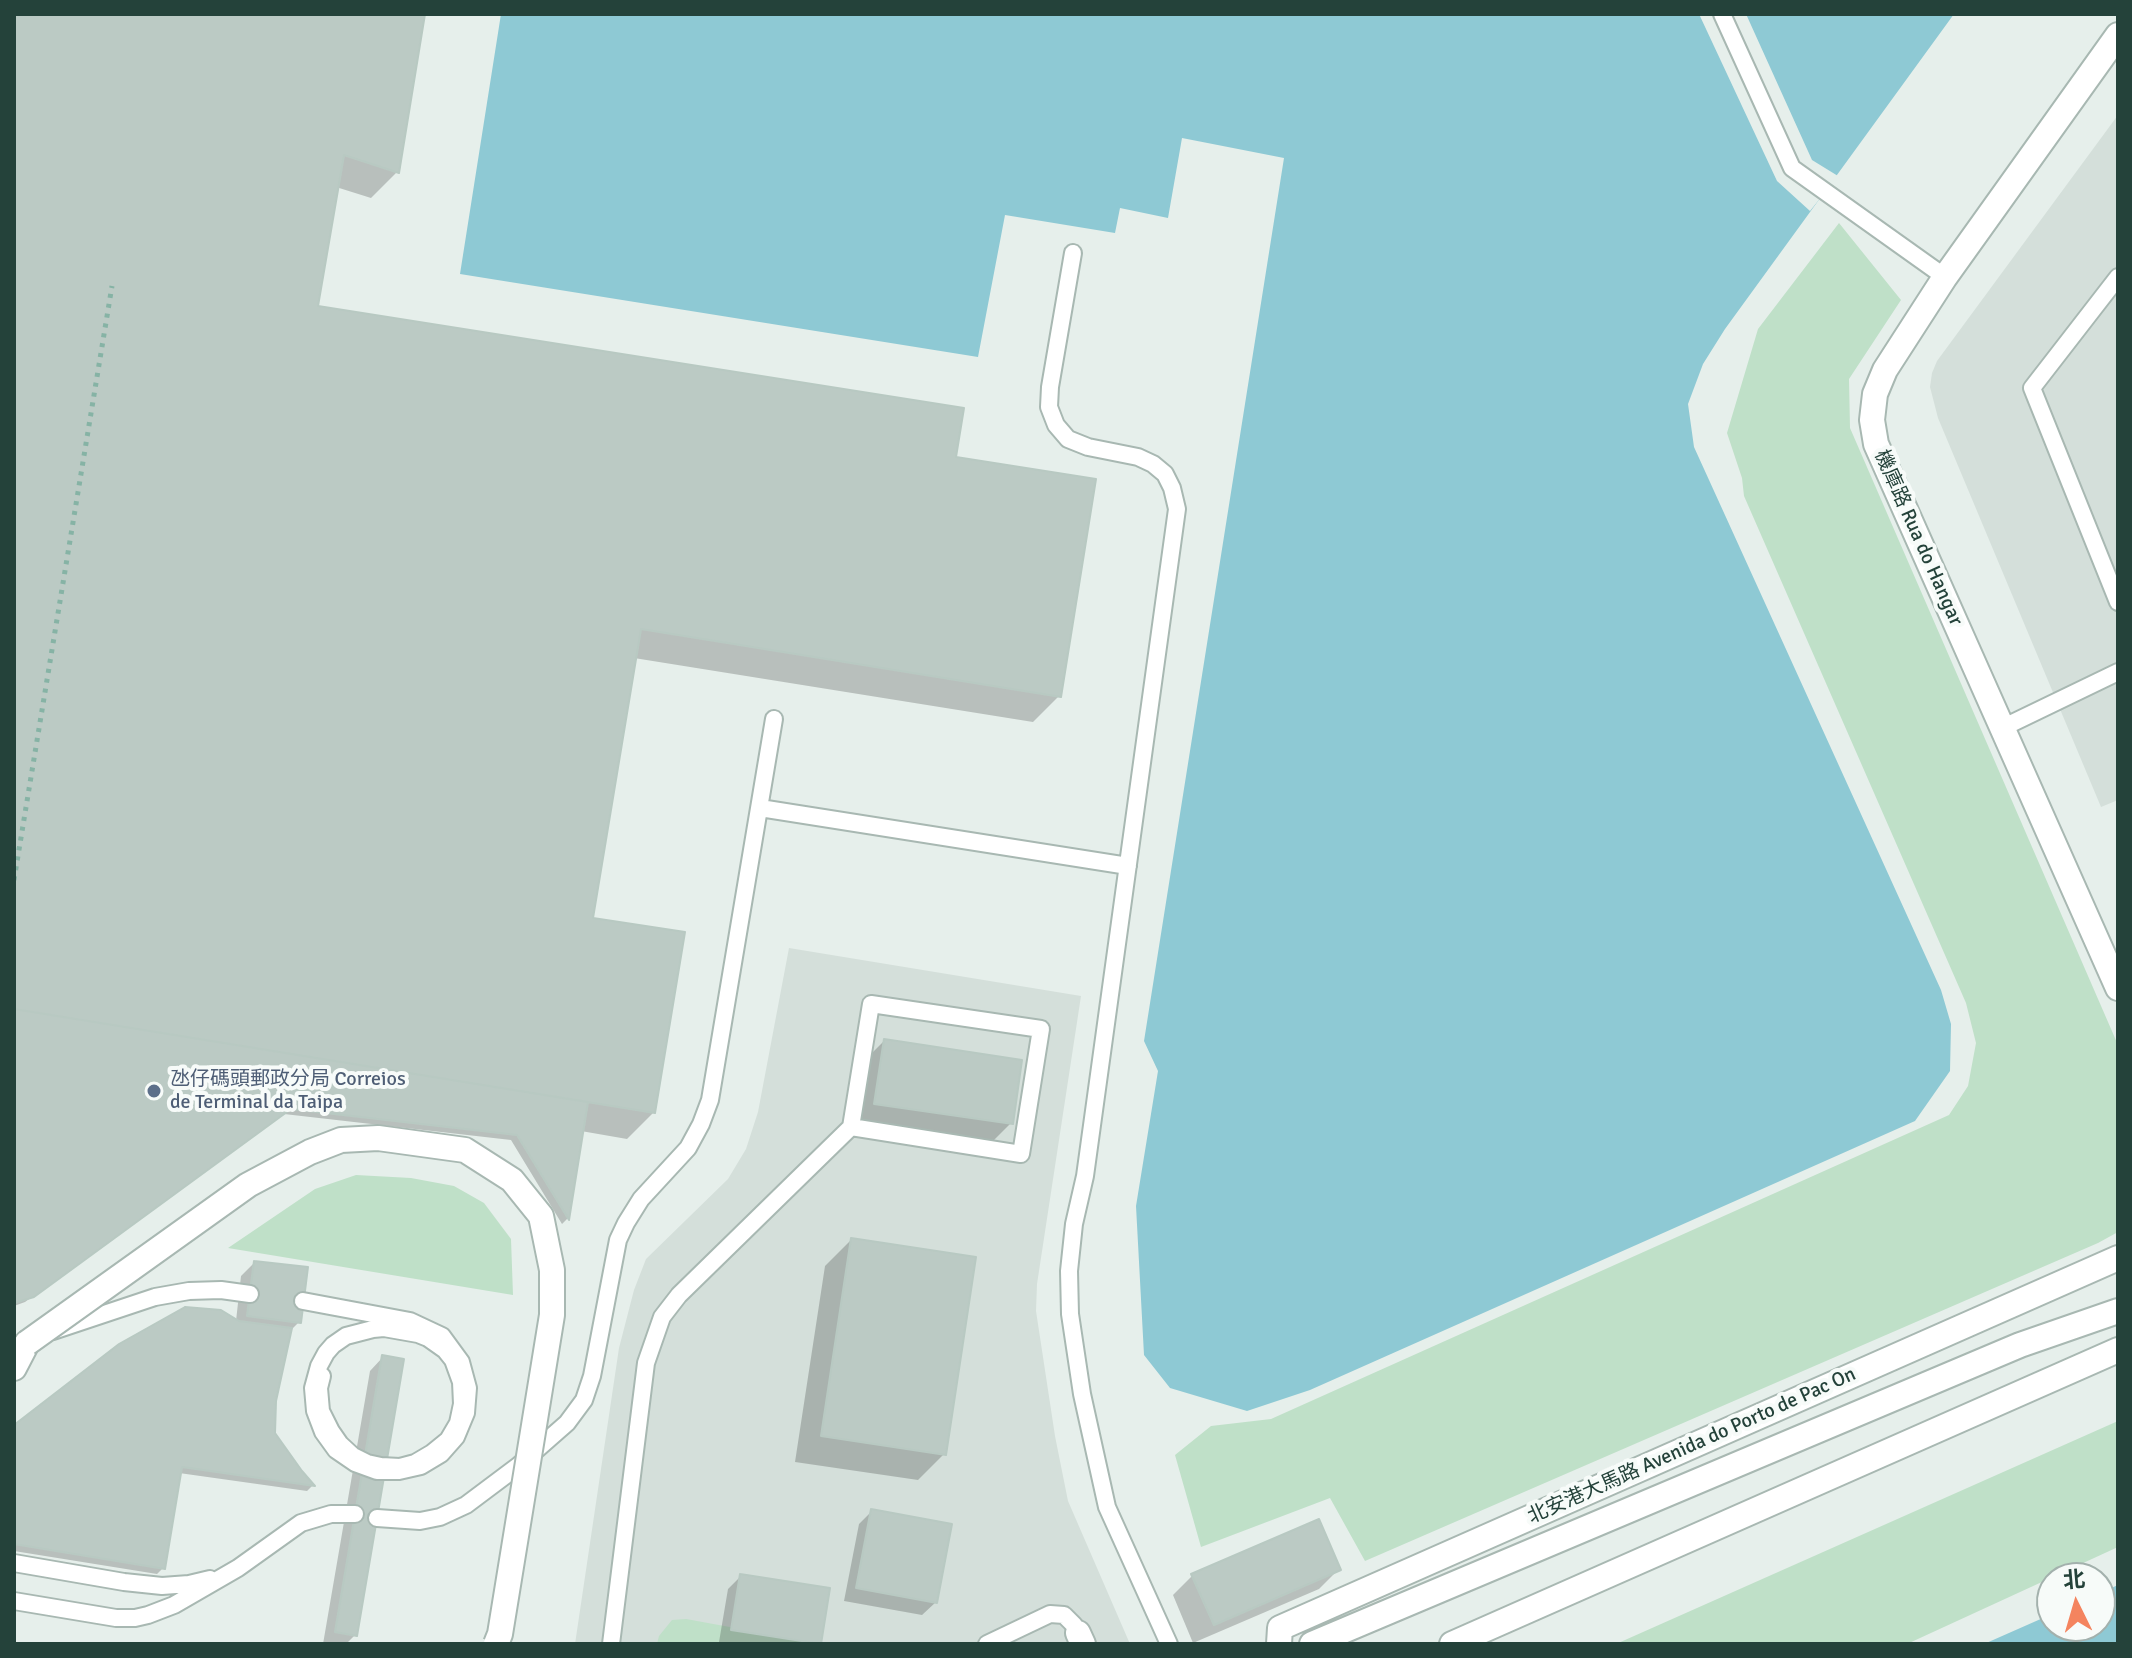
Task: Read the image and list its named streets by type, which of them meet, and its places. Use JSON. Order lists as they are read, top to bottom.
{
  "streets": {
    "street": ["機庫路 Rua do Hangar", "北安港大馬路 Avenida do Porto de Pac On"]
  },
  "places": ["氹仔碼頭郵政分局 Correios de Terminal da Taipa"],
  "north": "top"
}
